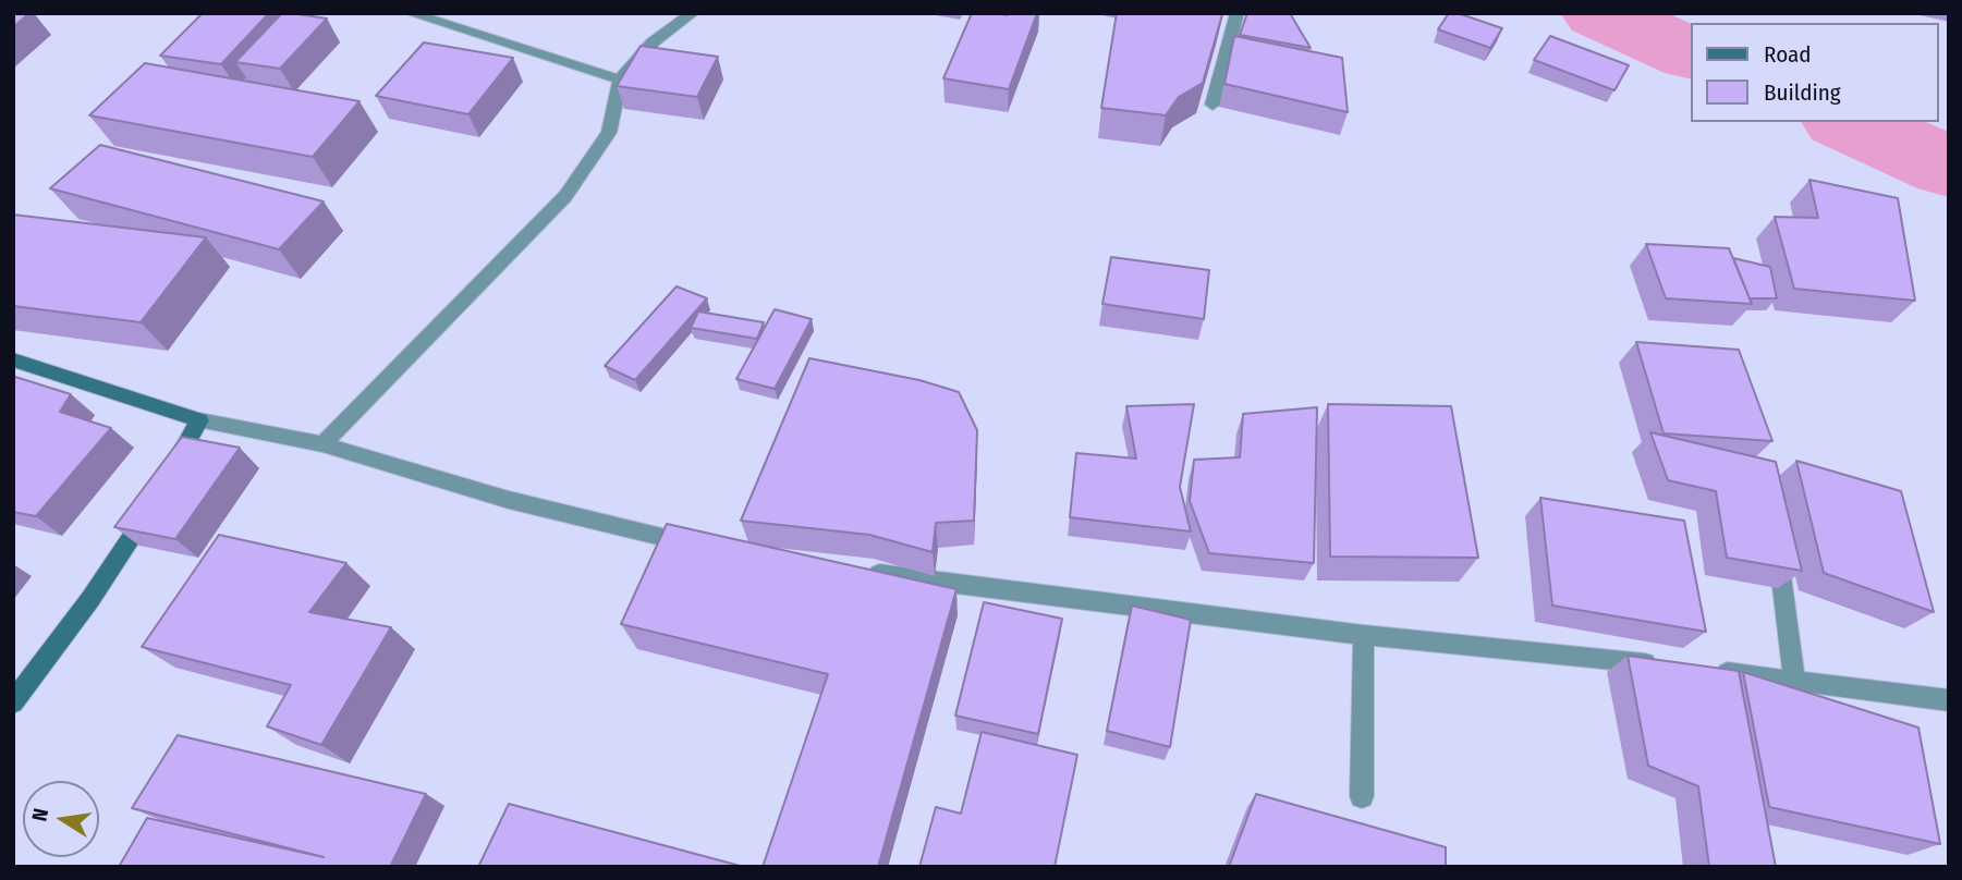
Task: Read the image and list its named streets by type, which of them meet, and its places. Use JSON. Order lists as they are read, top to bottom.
{
  "legend": ["Road", "Building"],
  "north": "left"
}
